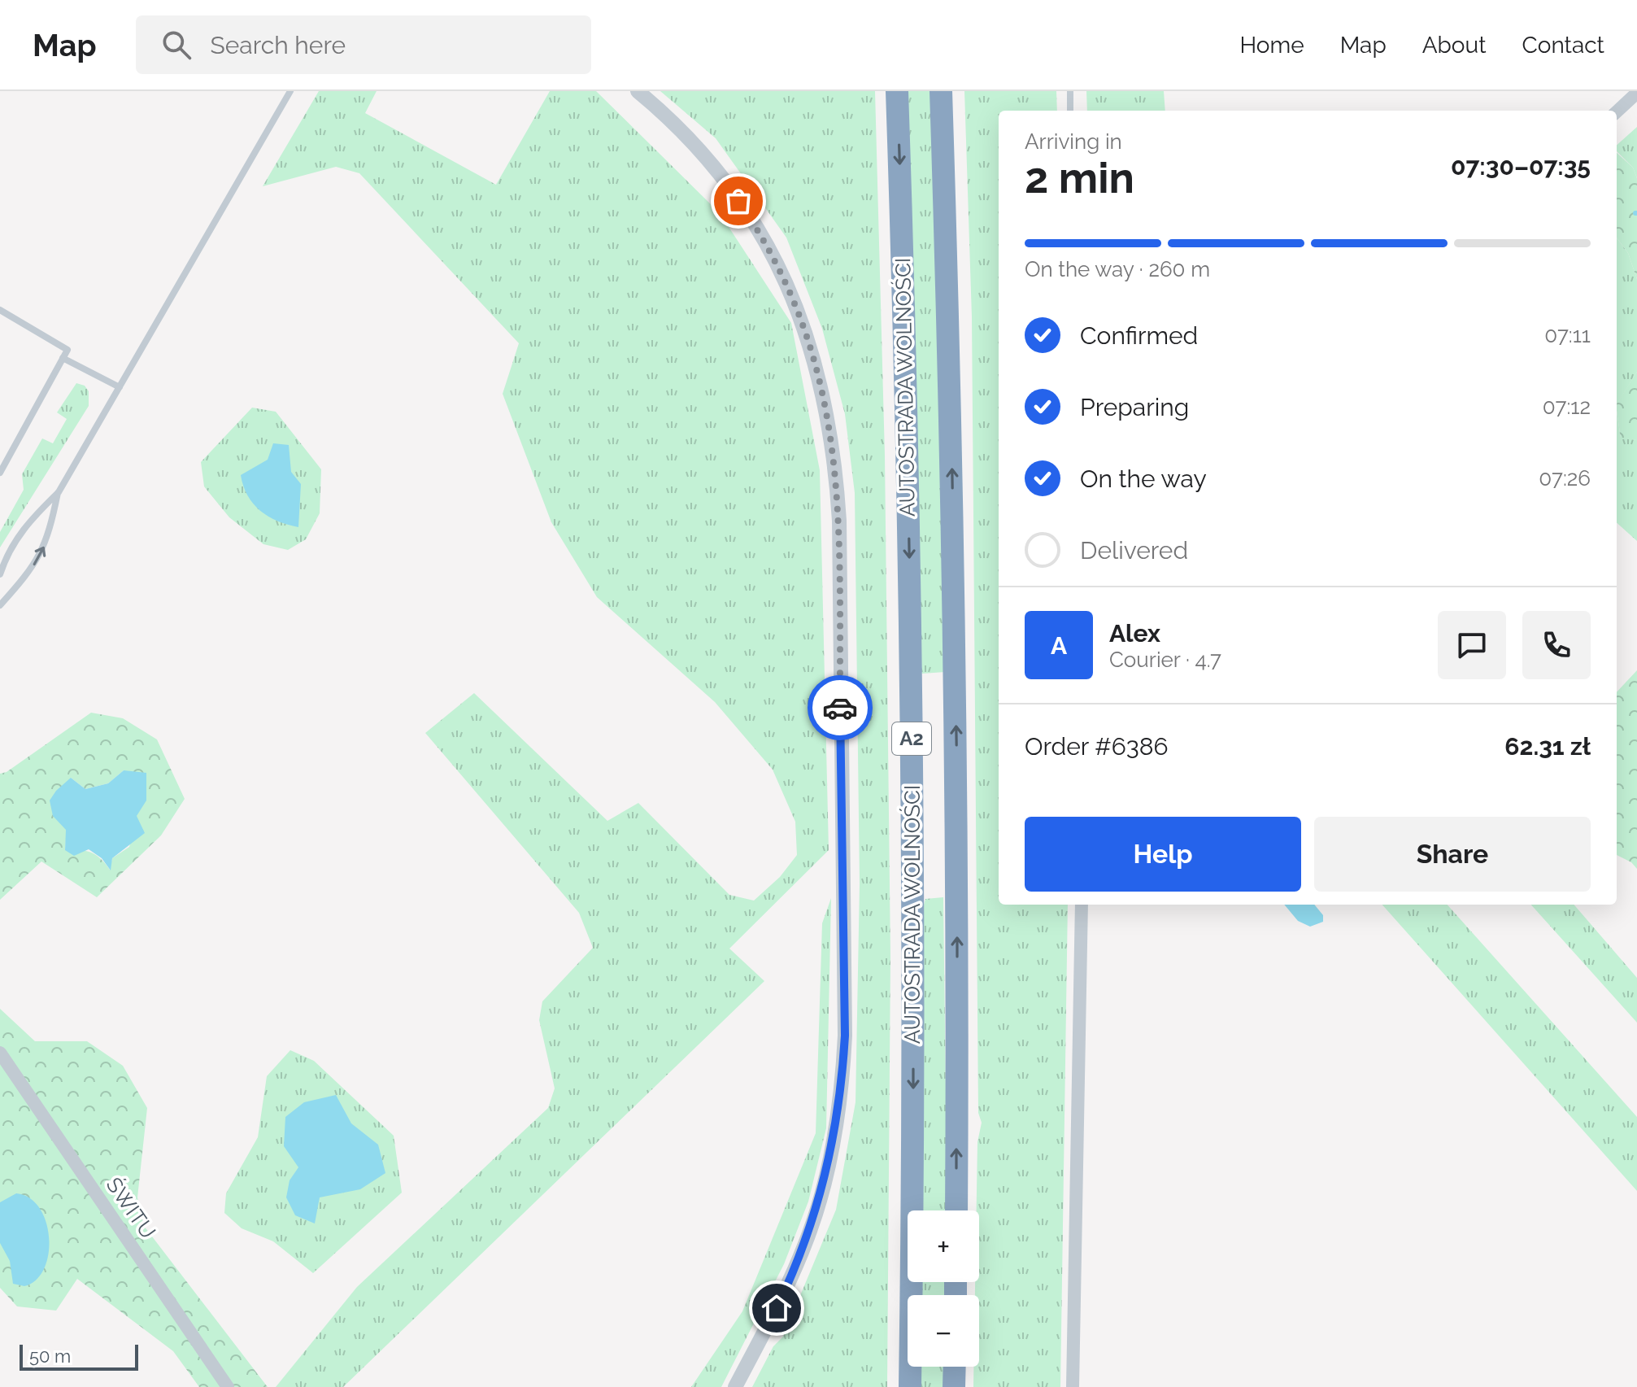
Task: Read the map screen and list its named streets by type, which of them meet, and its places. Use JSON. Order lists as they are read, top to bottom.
{
  "streets": {
    "highway": ["AUTOSTRADA WOLNOŚCI", "A2"],
    "street": ["ŚWITU"]
  },
  "scale_bar": "50 m",
  "page": {
    "header": "Map",
    "search": "Search here",
    "nav": [
      "Home",
      "Map",
      "About",
      "Contact"
    ],
    "heading": ["2 min", "Arriving in", "07:30–07:35"],
    "panel": [
      "Alex",
      "Courier · 4.7",
      "Order #6386",
      "62.31 zł"
    ],
    "bar": "On the way · 260 m",
    "list": [
      ["Confirmed", "07:11"],
      ["Preparing", "07:12"],
      ["On the way", "07:26"],
      "Delivered"
    ],
    "round": "A",
    "buttons": ["Help", "Share"],
    "map_buttons": ["+", "−"],
    "scale": "50 m"
  }
}
